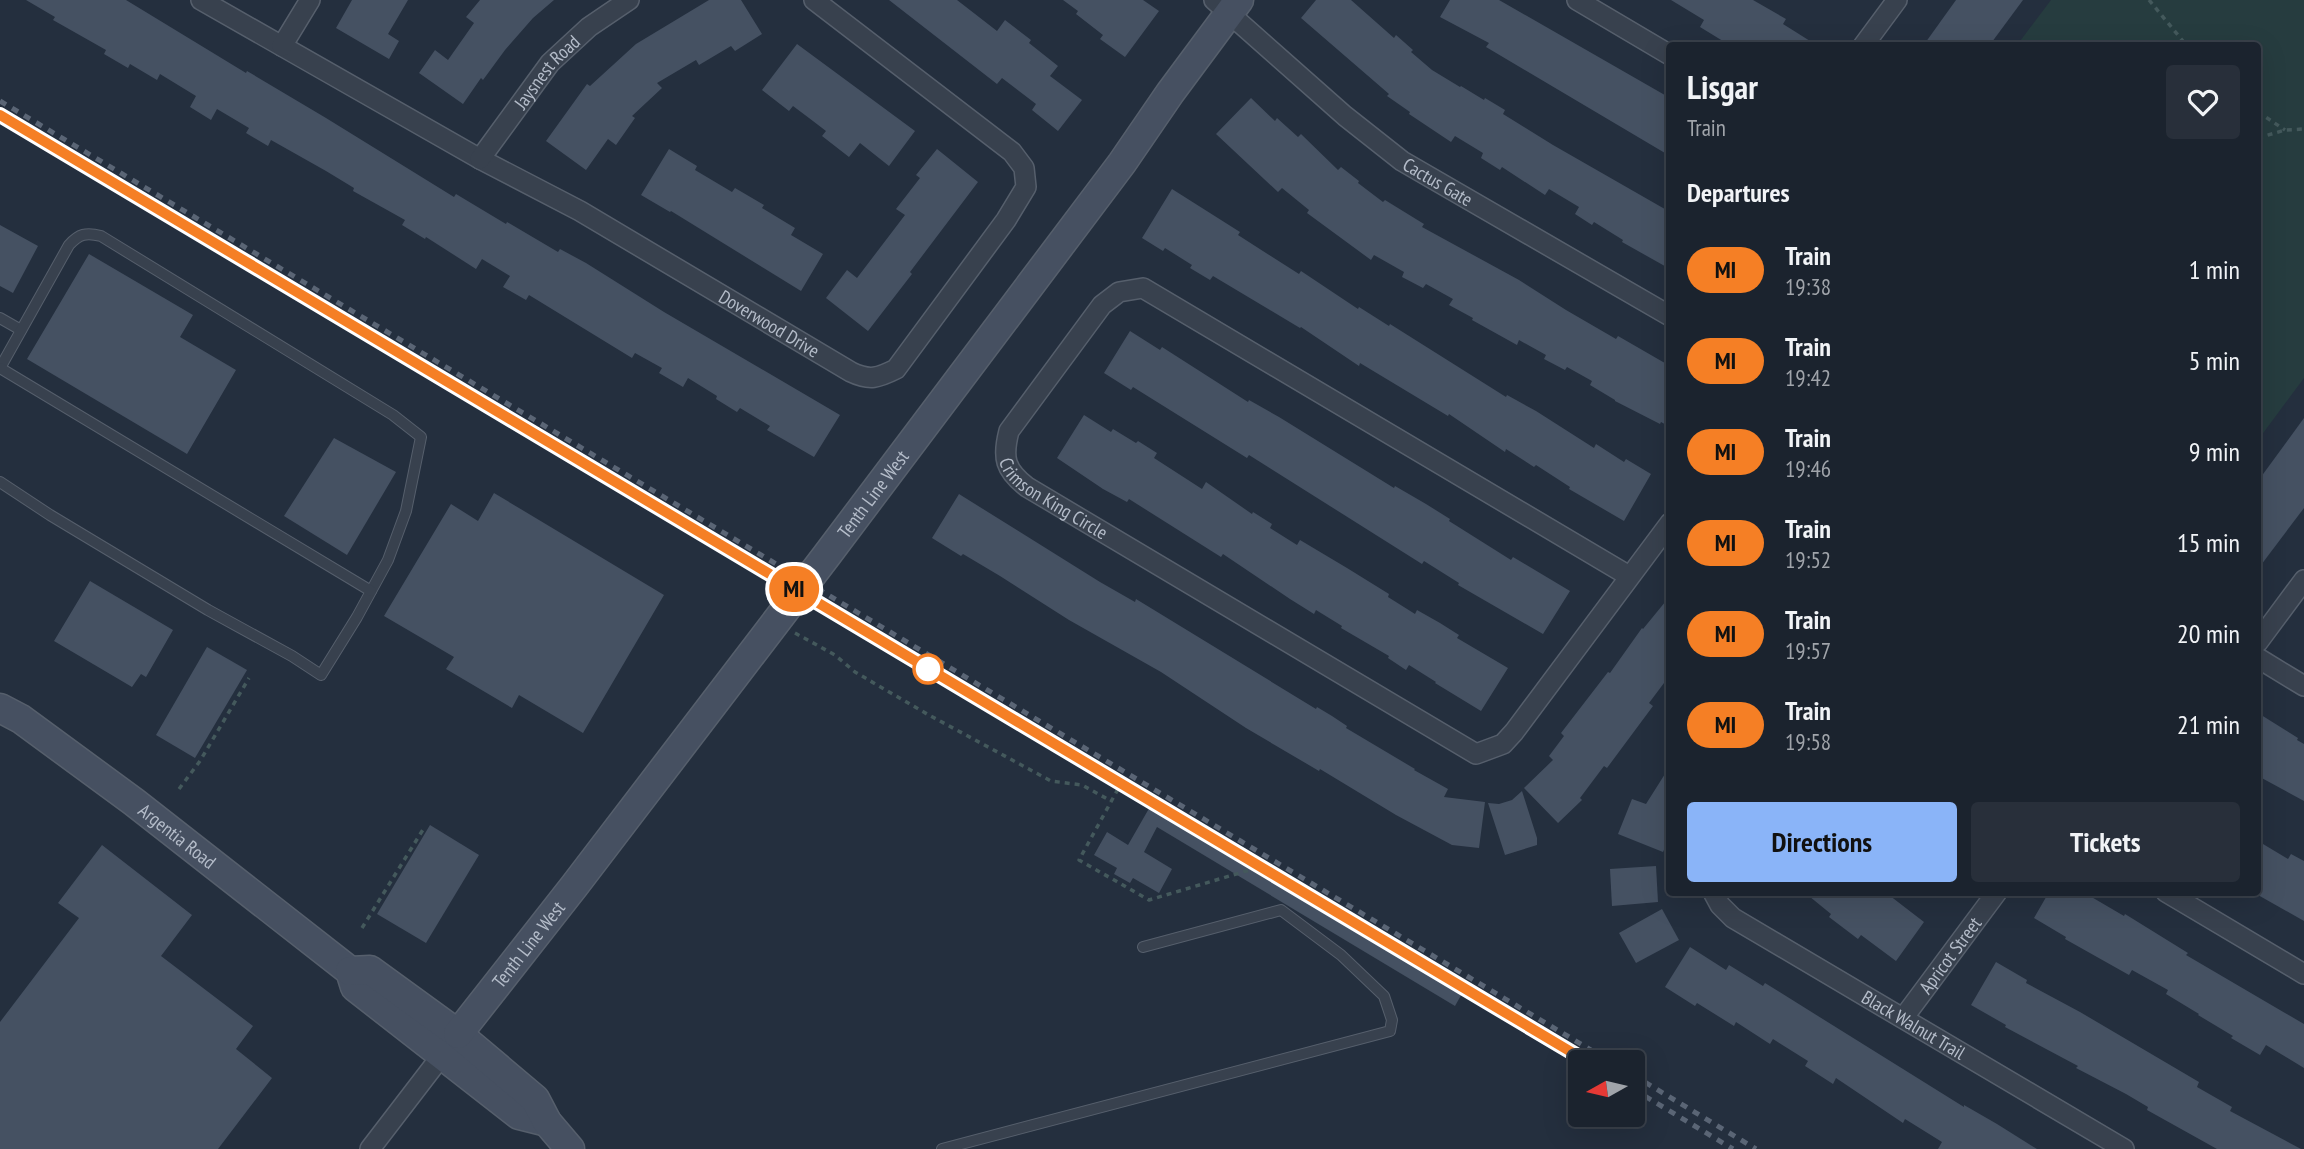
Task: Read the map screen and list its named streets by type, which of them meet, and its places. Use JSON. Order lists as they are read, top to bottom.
{
  "streets": {
    "street": [
      "Jaysnest Road",
      "Cactus Gate",
      "Doverwood Drive",
      "Tenth Line West",
      "Crimson King Circle",
      "Argentia Road",
      "Apricot Street",
      "Black Walnut Trail"
    ]
  },
  "crossings": [
    ["Jaysnest Road", "Doverwood Drive"],
    ["Cactus Gate", "Tenth Line West"],
    ["Tenth Line West", "Argentia Road"],
    ["Apricot Street", "Black Walnut Trail"]
  ],
  "north": "left",
  "page": {
    "on_map": "MI",
    "heading": [
      ["Lisgar", "Train"],
      "Departures"
    ],
    "list": [
      {
        "mark": "MI",
        "name": "Train",
        "note": "19:38",
        "value": "1 min"
      },
      {
        "mark": "MI",
        "name": "Train",
        "note": "19:42",
        "value": "5 min"
      },
      {
        "mark": "MI",
        "name": "Train",
        "note": "19:46",
        "value": "9 min"
      },
      {
        "mark": "MI",
        "name": "Train",
        "note": "19:52",
        "value": "15 min"
      },
      {
        "mark": "MI",
        "name": "Train",
        "note": "19:57",
        "value": "20 min"
      },
      {
        "mark": "MI",
        "name": "Train",
        "note": "19:58",
        "value": "21 min"
      }
    ],
    "buttons": ["Directions", "Tickets"]
  }
}
